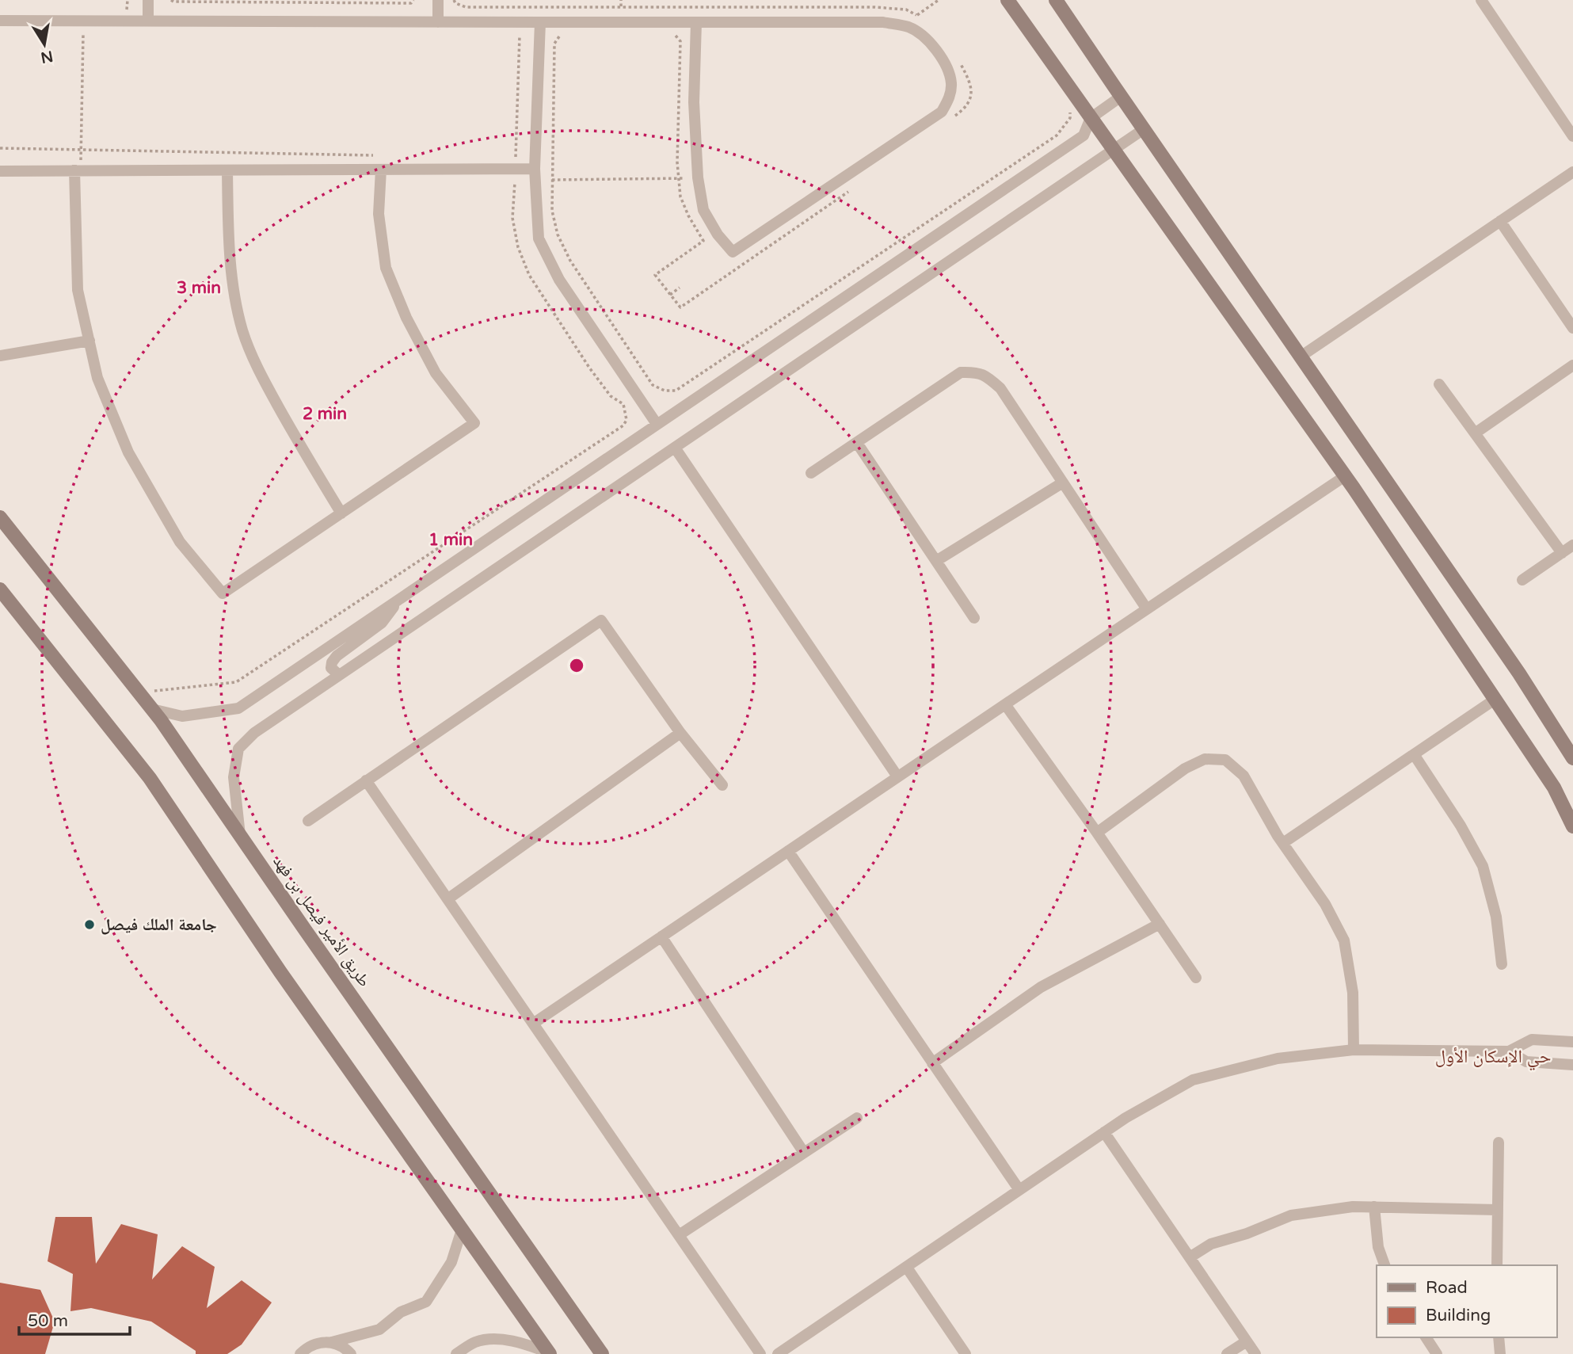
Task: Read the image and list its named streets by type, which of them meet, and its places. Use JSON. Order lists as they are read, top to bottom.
{
  "streets": {
    "main road": ["طريق الأمير فيصل بن فهد"]
  },
  "districts": ["حي الإسكان الأول"],
  "places": ["جامعة الملك فيصل"],
  "legend": ["Road", "Building"],
  "scale_bar": "50 m",
  "north": "bottom",
  "rings": ["3 min", "2 min", "1 min"]
}
